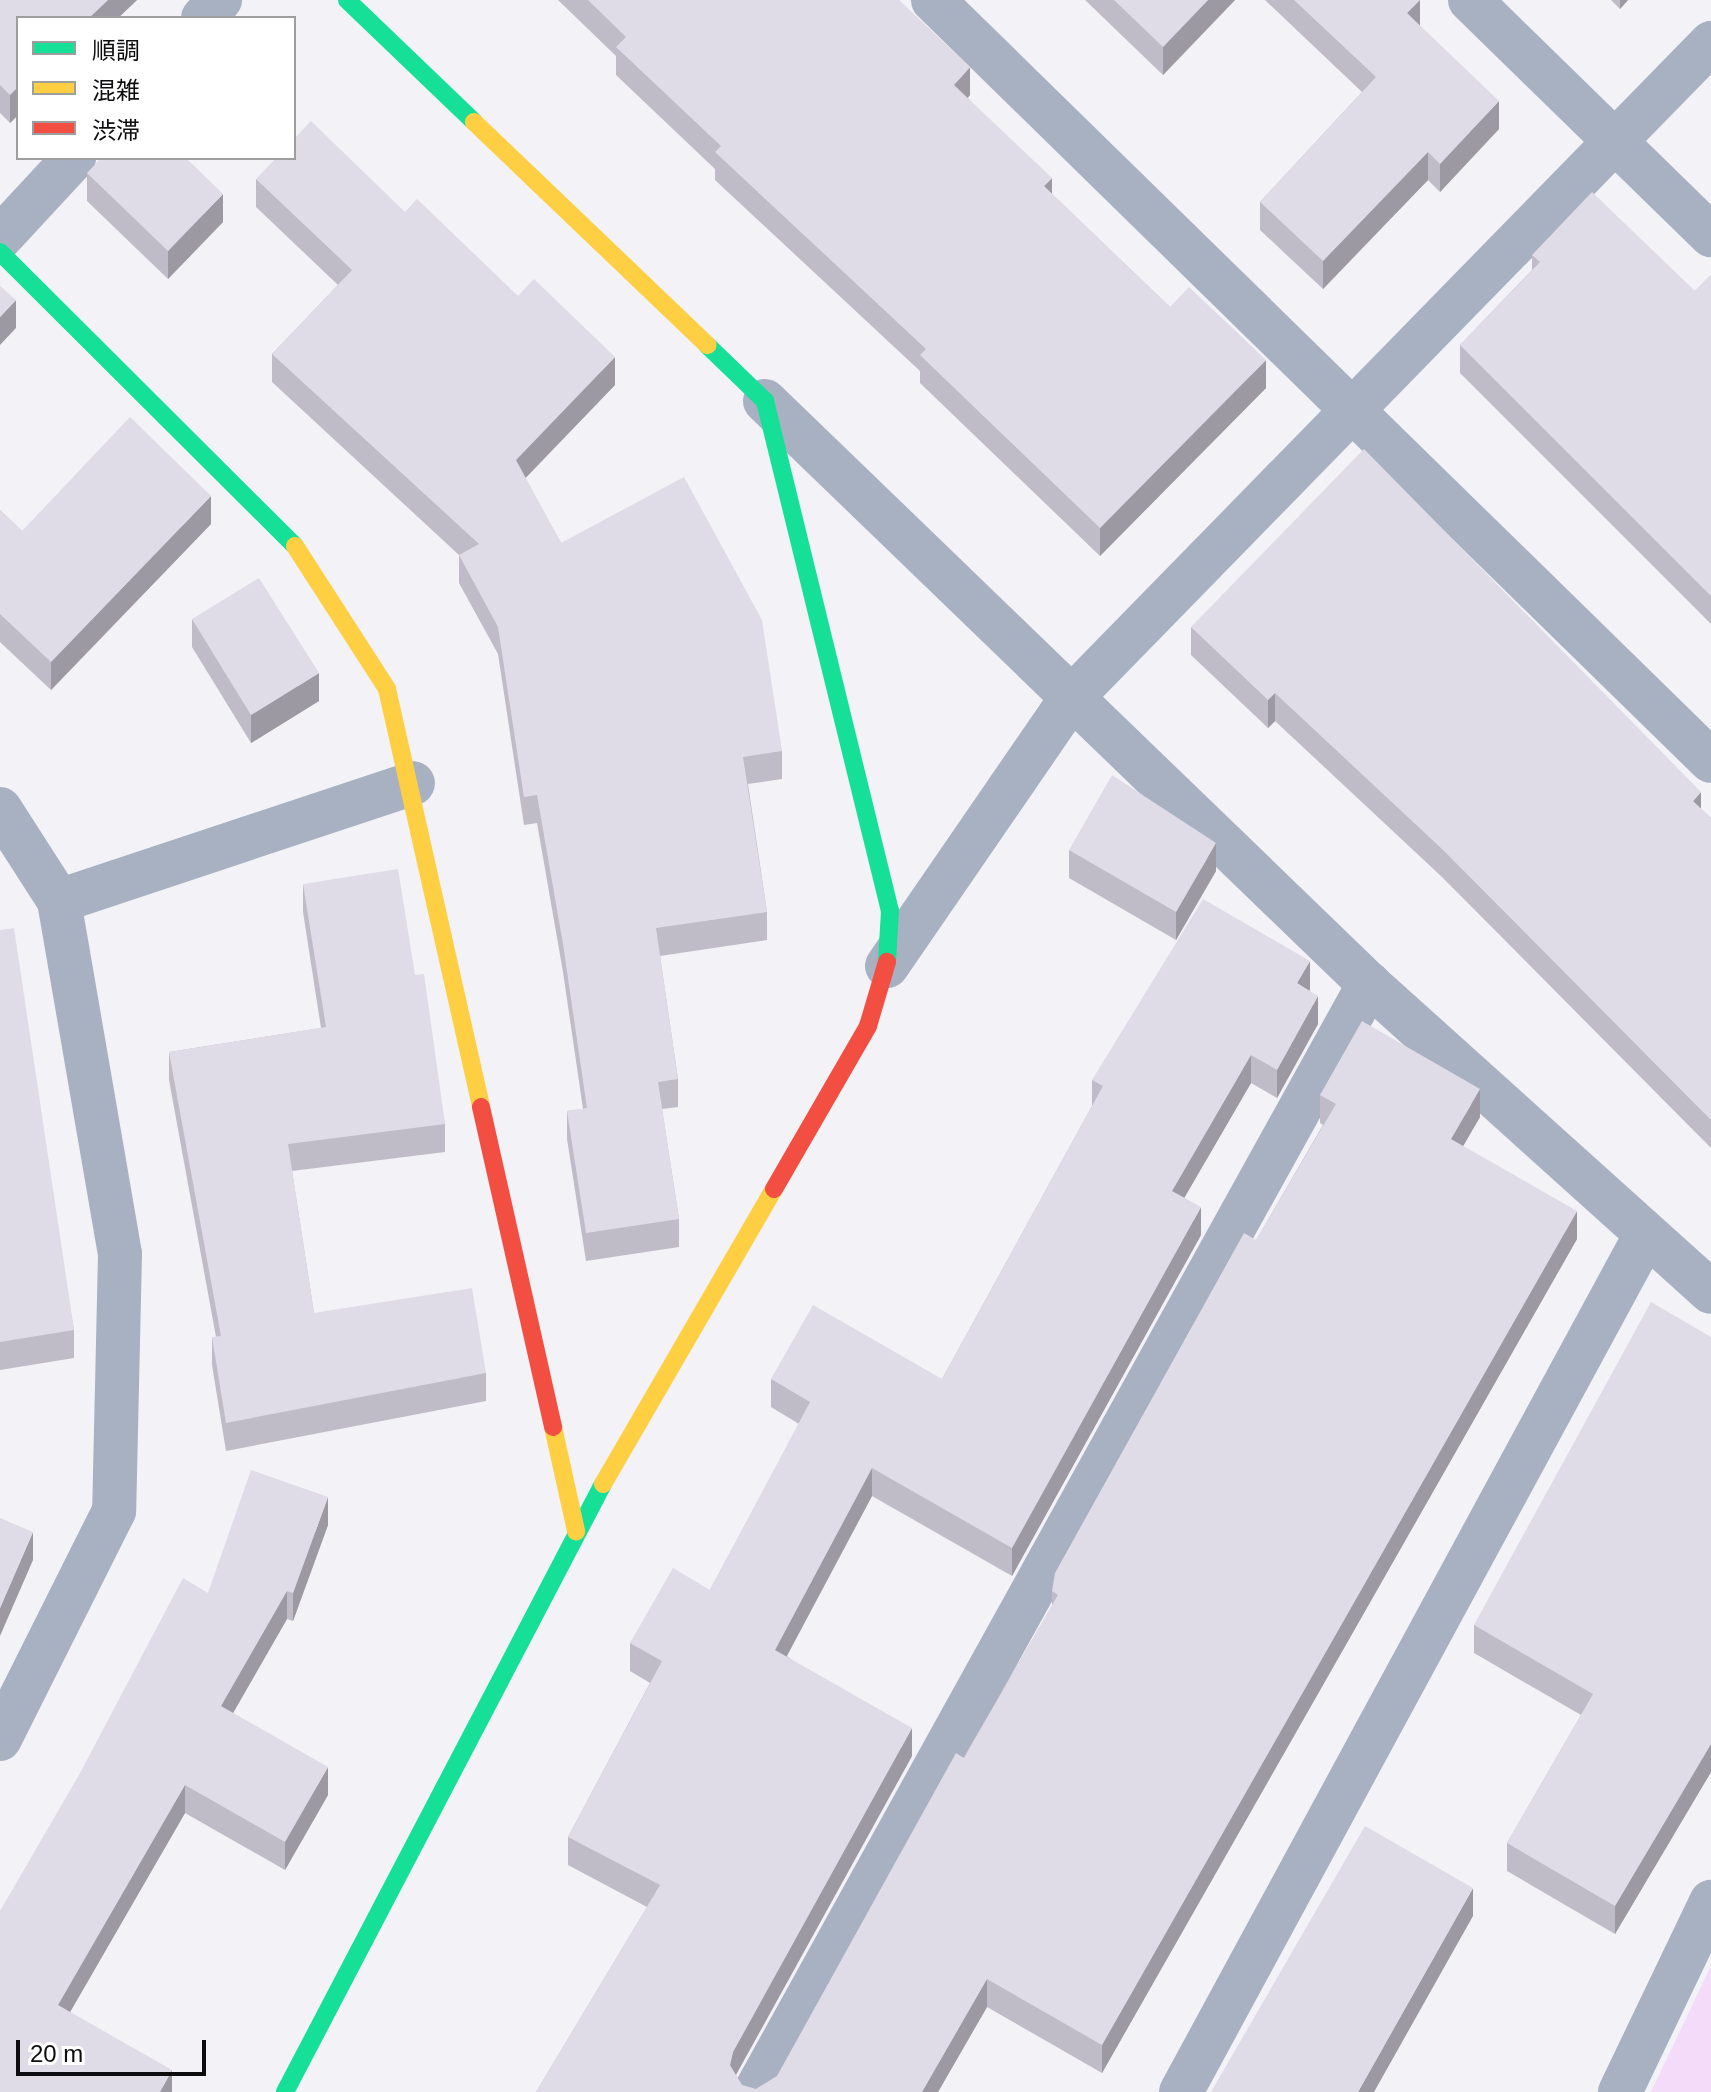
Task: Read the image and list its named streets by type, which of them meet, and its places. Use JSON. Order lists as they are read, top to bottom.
{
  "legend": ["順調", "混雑", "渋滞"],
  "scale_bar": "20 m"
}
